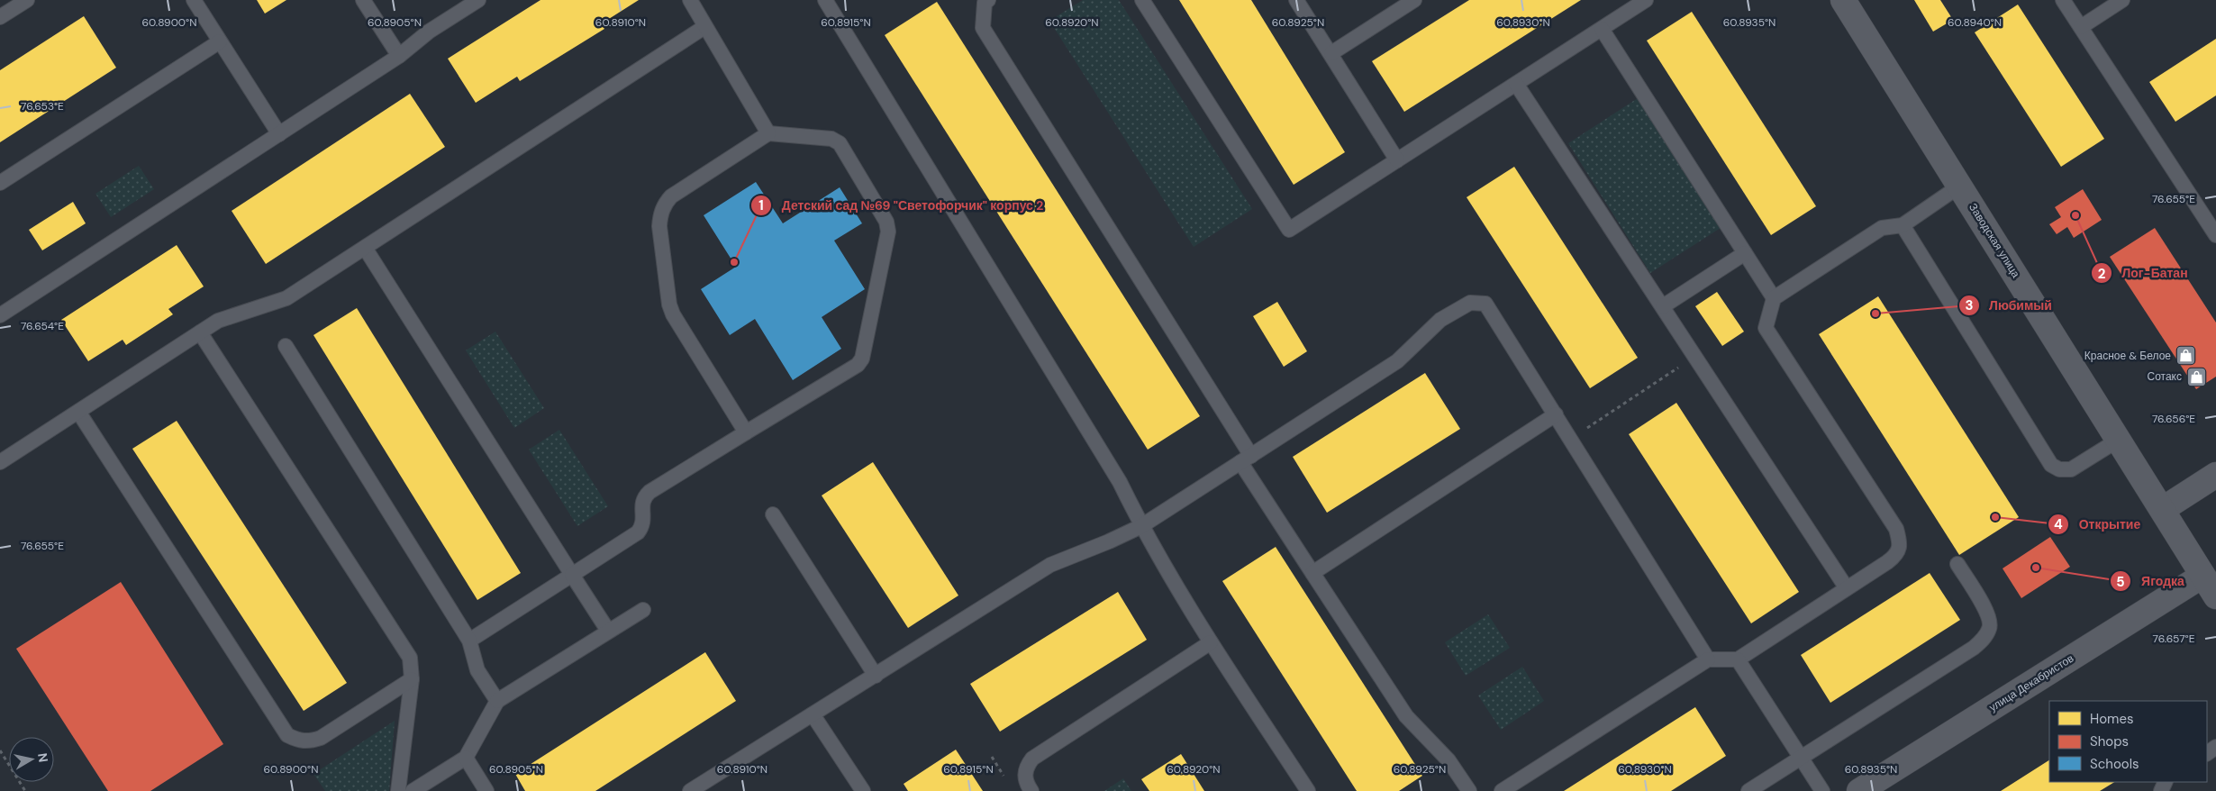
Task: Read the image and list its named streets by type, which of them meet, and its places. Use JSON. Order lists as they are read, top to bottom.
{
  "streets": {
    "street": ["Заводская улица", "улица Декабристов"]
  },
  "crossings": [
    ["Заводская улица", "улица Декабристов"]
  ],
  "places": {
    "other": [
      "Лог-Батан",
      "Детский сад №69 \"Светофорчик\" корпус 2",
      "Любимый",
      "Открытие",
      "Ягодка"
    ],
    "shop": ["Красное & Белое", "Сотакс"]
  },
  "legend": ["Homes", "Shops", "Schools"],
  "north": "right",
  "coordinates": [
    "60.8900°N",
    "60.8905°N",
    "60.8910°N",
    "60.8915°N",
    "60.8920°N",
    "60.8925°N",
    "60.8930°N",
    "60.8935°N",
    "60.8940°N",
    "76.653°E",
    "76.655°E",
    "76.654°E",
    "76.656°E",
    "76.657°E"
  ]
}
